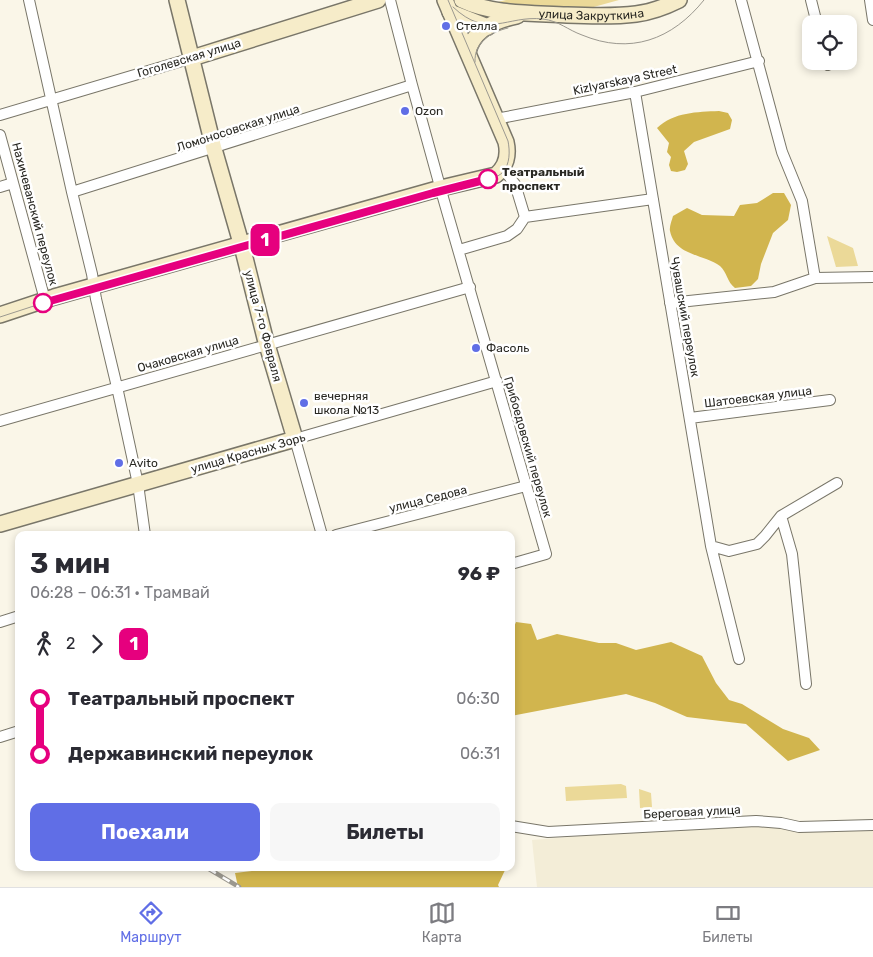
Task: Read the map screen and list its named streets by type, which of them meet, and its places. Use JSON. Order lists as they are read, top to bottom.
{
  "streets": {
    "street": [
      "улица Закруткина",
      "Гоголевская улица",
      "Kizlyarskaya Street",
      "Ломоносовская улица",
      "Нахичеванский переулок",
      "Чувашский переулок",
      "улица 7-го Февраля",
      "Очаковская улица",
      "Шатоевская улица",
      "Грибоедовский переулок",
      "улица Красных Зорь",
      "улица Седова",
      "Береговая улица"
    ]
  },
  "crossings": [
    ["Гоголевская улица", "улица 7-го Февраля"],
    ["Kizlyarskaya Street", "Чувашский переулок"],
    ["Ломоносовская улица", "улица 7-го Февраля"],
    ["Ломоносовская улица", "Грибоедовский переулок"],
    ["Чувашский переулок", "Шатоевская улица"],
    ["улица 7-го Февраля", "Очаковская улица"],
    ["улица 7-го Февраля", "улица Красных Зорь"],
    ["Очаковская улица", "Грибоедовский переулок"],
    ["Грибоедовский переулок", "улица Красных Зорь"],
    ["Грибоедовский переулок", "улица Седова"]
  ],
  "places": [
    "Стелла",
    "Ozon",
    "Театральный проспект",
    "Фасоль",
    "вечерняя школа №13",
    "Avito"
  ],
  "lines": ["tram line 1"],
  "page": {
    "on_map": "1",
    "heading": ["3 мин", "06:28 – 06:31 · Трамвай", "96 ₽"],
    "legs": ["2", "1"],
    "list": [
      {
        "name": "Театральный проспект",
        "value": "06:30"
      },
      {
        "name": "Державинский переулок",
        "value": "06:31"
      }
    ],
    "buttons": ["Поехали", "Билеты"],
    "tabs": ["Маршрут", "Карта", "Билеты"]
  }
}
